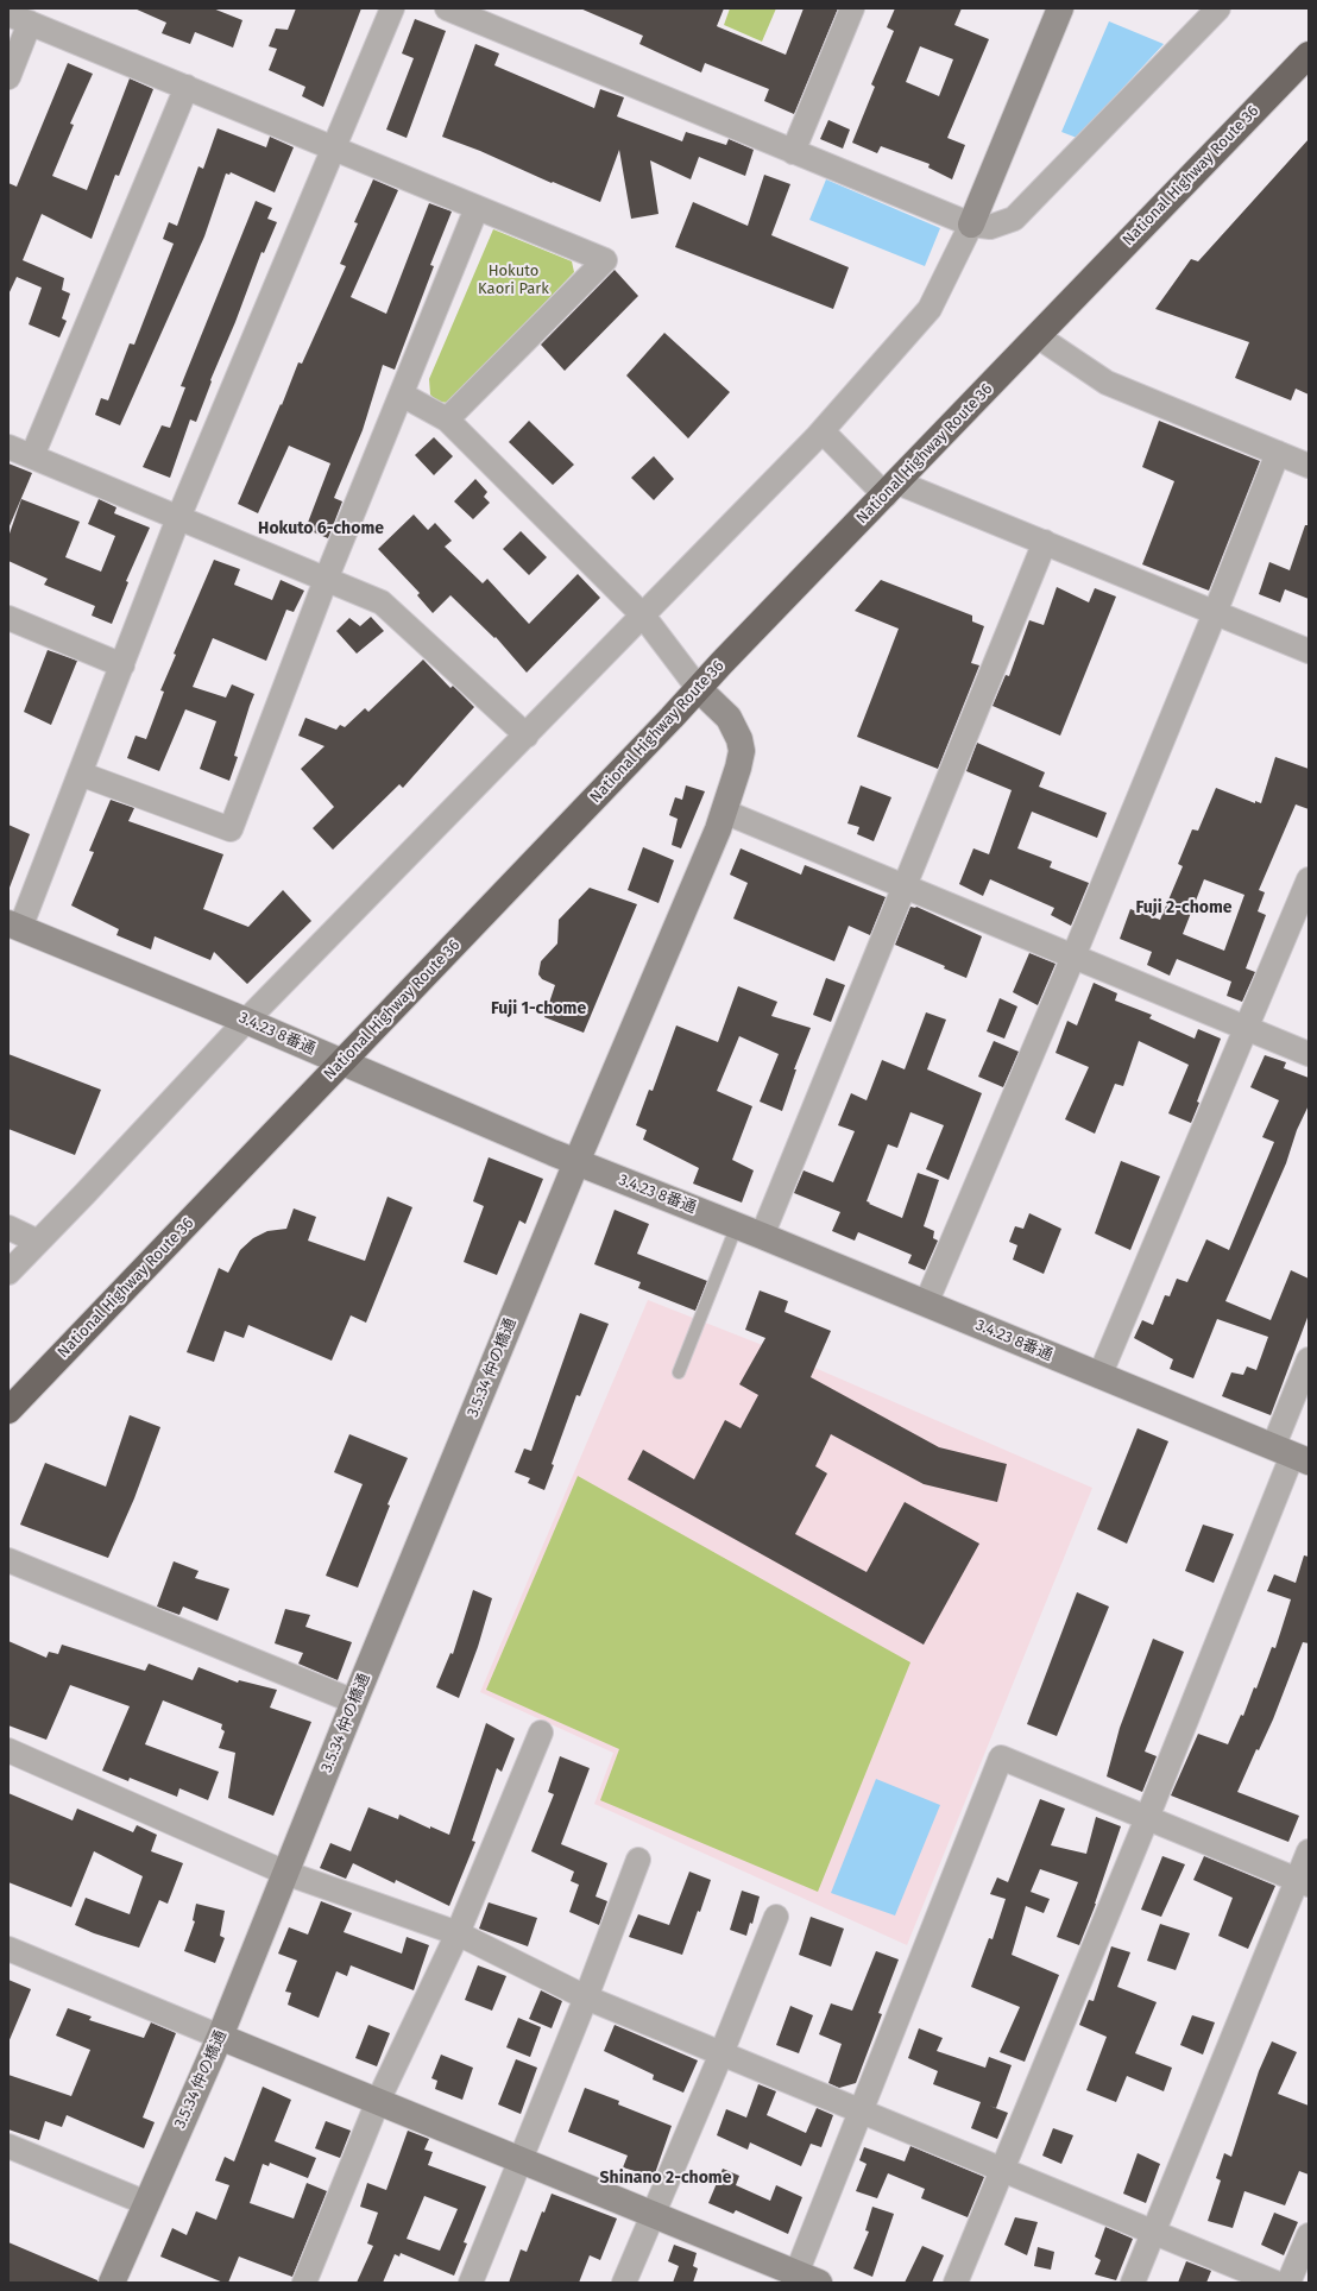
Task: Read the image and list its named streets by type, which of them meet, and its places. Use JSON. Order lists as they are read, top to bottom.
{
  "streets": {
    "highway": ["National Highway Route 36"],
    "street": ["3.4.23 8番通", "3.5.34 仲の橋通"]
  },
  "crossings": [
    ["National Highway Route 36", "3.4.23 8番通"],
    ["National Highway Route 36", "3.5.34 仲の橋通"],
    ["3.4.23 8番通", "3.5.34 仲の橋通"]
  ],
  "districts": [
    "Hokuto 6-chome",
    "Fuji 2-chome",
    "Fuji 1-chome",
    "Shinano 2-chome"
  ],
  "parks": ["Hokuto Kaori Park"]
}
